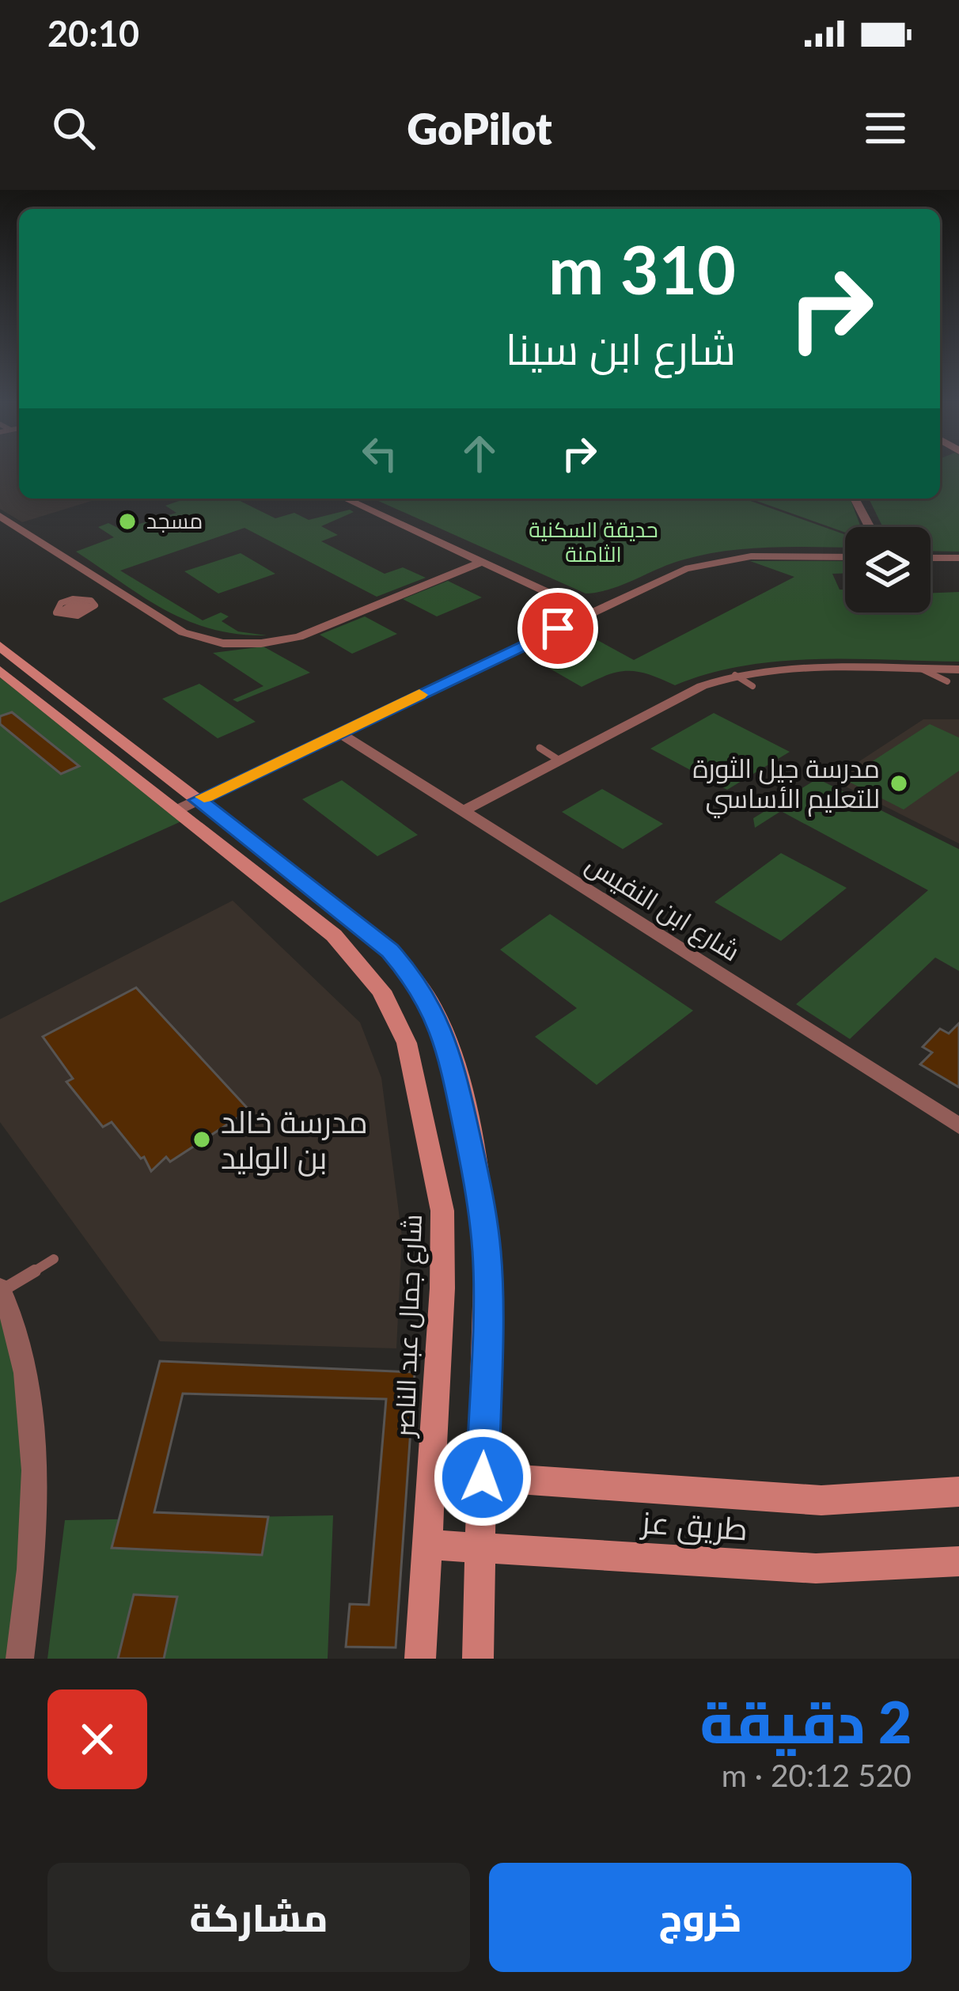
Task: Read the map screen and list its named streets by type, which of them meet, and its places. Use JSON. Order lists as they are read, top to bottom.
{
  "streets": {
    "main road": ["شارع جمال عبد الناصر", "طريق عز"],
    "street": ["شارع ابن النفيس"]
  },
  "crossings": [
    ["شارع جمال عبد الناصر", "طريق عز"]
  ],
  "parks": ["حديقة السكنية الثامنة"],
  "places": ["مسجد", "مدرسة جيل الثورة للتعليم الأساسي", "مدرسة خالد بن الوليد"],
  "page": {
    "status": "20:10",
    "header": "GoPilot",
    "turn": ["310 m", "شارع ابن سينا"],
    "heading": ["2 دقيقة", "520 m · 20:12"],
    "buttons": ["خروج", "مشاركة"]
  }
}
